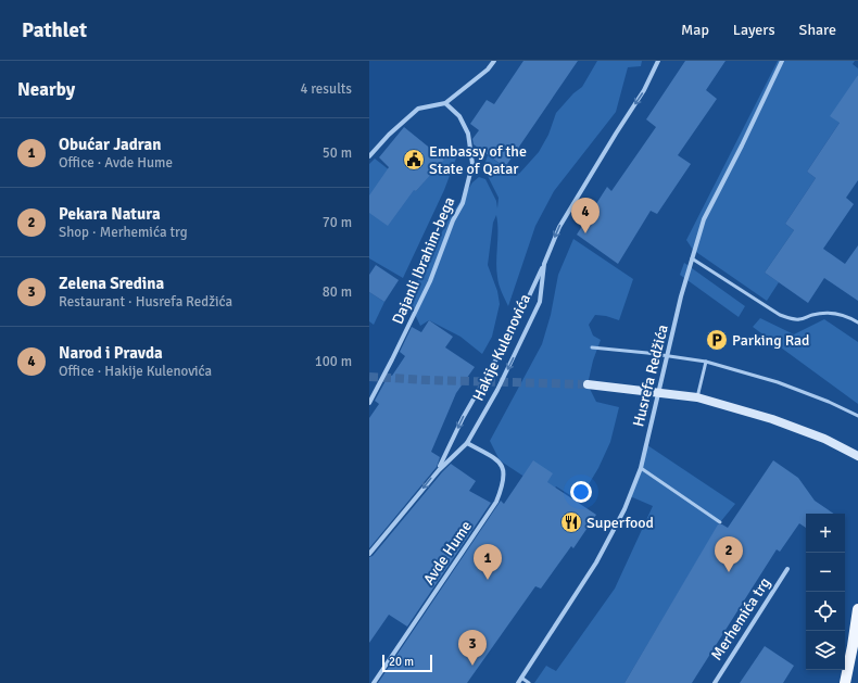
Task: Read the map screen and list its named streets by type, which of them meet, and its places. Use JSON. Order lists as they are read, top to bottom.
{
  "streets": {
    "street": [
      "Dajanli Ibrahim-bega",
      "Hakije Kulenovića",
      "Husrefa Redžića",
      "Avde Hume",
      "Merhemića trg"
    ]
  },
  "crossings": [
    ["Hakije Kulenovića", "Avde Hume"]
  ],
  "places": {
    "public building": ["Embassy of the State of Qatar"],
    "parking": ["Parking Rad"],
    "restaurant": ["Superfood"]
  },
  "scale_bar": "20 m",
  "page": {
    "header": "Pathlet",
    "nav": ["Map", "Layers", "Share"],
    "heading": ["Nearby", "4 results"],
    "list": [
      {
        "mark": "1",
        "name": "Obućar Jadran",
        "note": "Office · Avde Hume",
        "value": "50 m"
      },
      {
        "mark": "2",
        "name": "Pekara Natura",
        "note": "Shop · Merhemića trg",
        "value": "70 m"
      },
      {
        "mark": "3",
        "name": "Zelena Sredina",
        "note": "Restaurant · Husrefa Redžića",
        "value": "80 m"
      },
      {
        "mark": "4",
        "name": "Narod i Pravda",
        "note": "Office · Hakije Kulenovića",
        "value": "100 m"
      }
    ],
    "pins": [
      "4",
      "2",
      "1",
      "3"
    ],
    "map_buttons": ["+", "−"],
    "scale": "20 m"
  }
}
